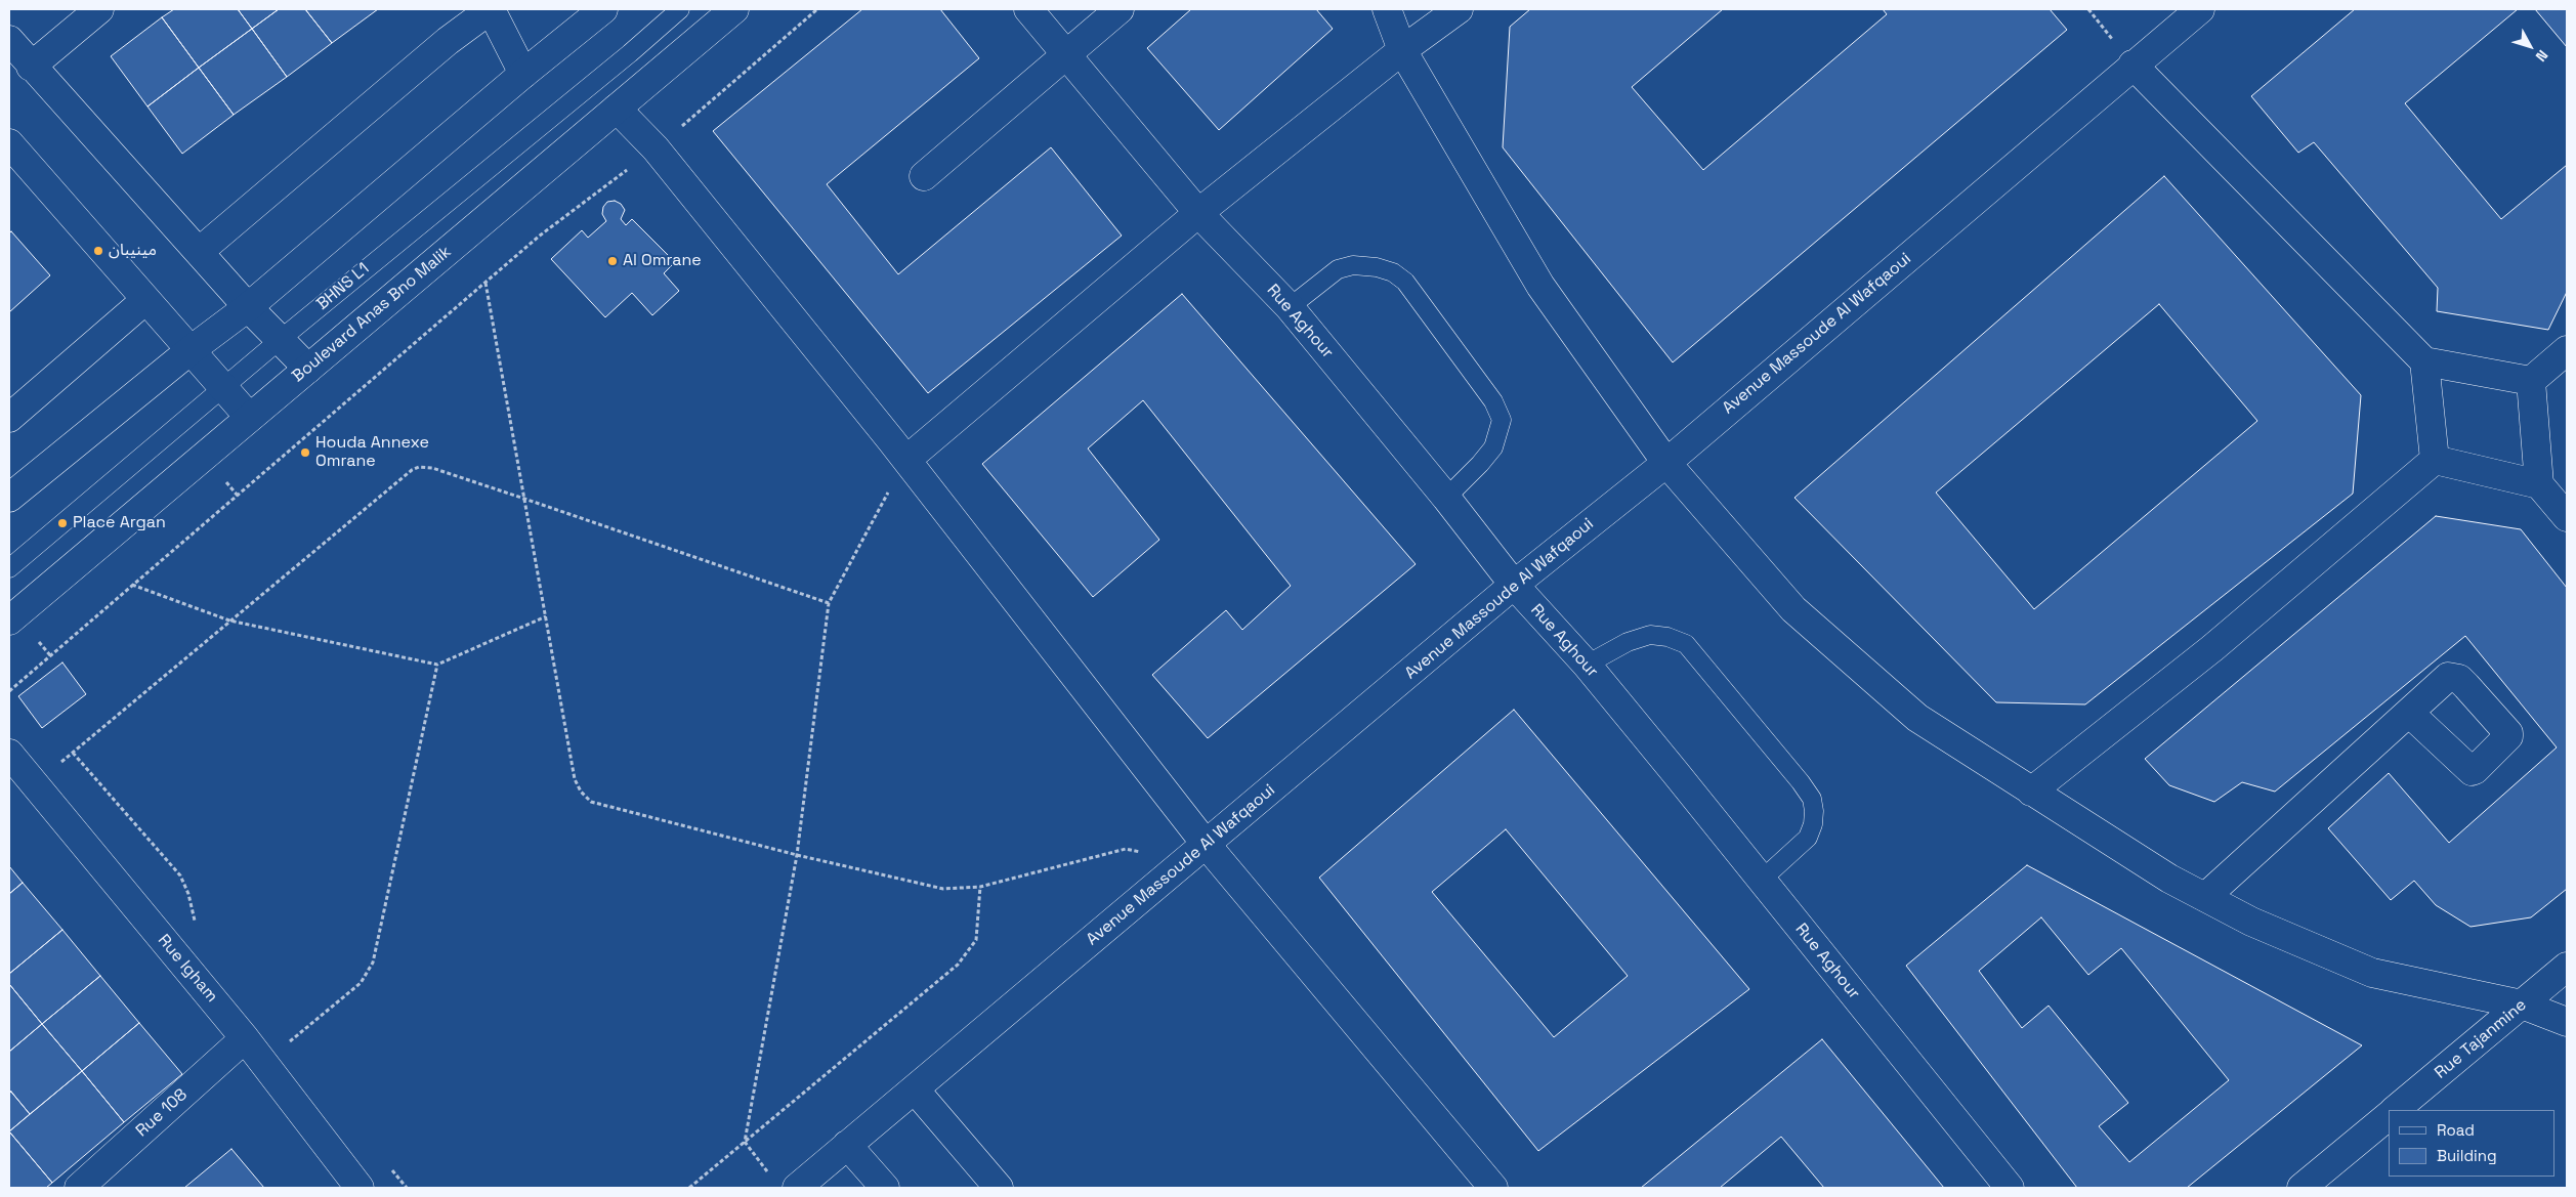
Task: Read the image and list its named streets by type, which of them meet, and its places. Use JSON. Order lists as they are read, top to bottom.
{
  "streets": {
    "street": [
      "Boulevard Anas Bno Malik",
      "Rue Aghour",
      "Avenue Massoude Al Wafqaoui",
      "Rue Igham",
      "Rue Tajanmine",
      "Rue 108"
    ],
    "lane": ["BHNS L1"]
  },
  "crossings": [
    ["Rue Aghour", "Avenue Massoude Al Wafqaoui"],
    ["Rue Igham", "Rue 108"]
  ],
  "places": [
    "مينيبان",
    "Al Omrane",
    "Houda Annexe Omrane",
    "Place Argan"
  ],
  "legend": ["Road", "Building"],
  "north": "bottom right"
}
